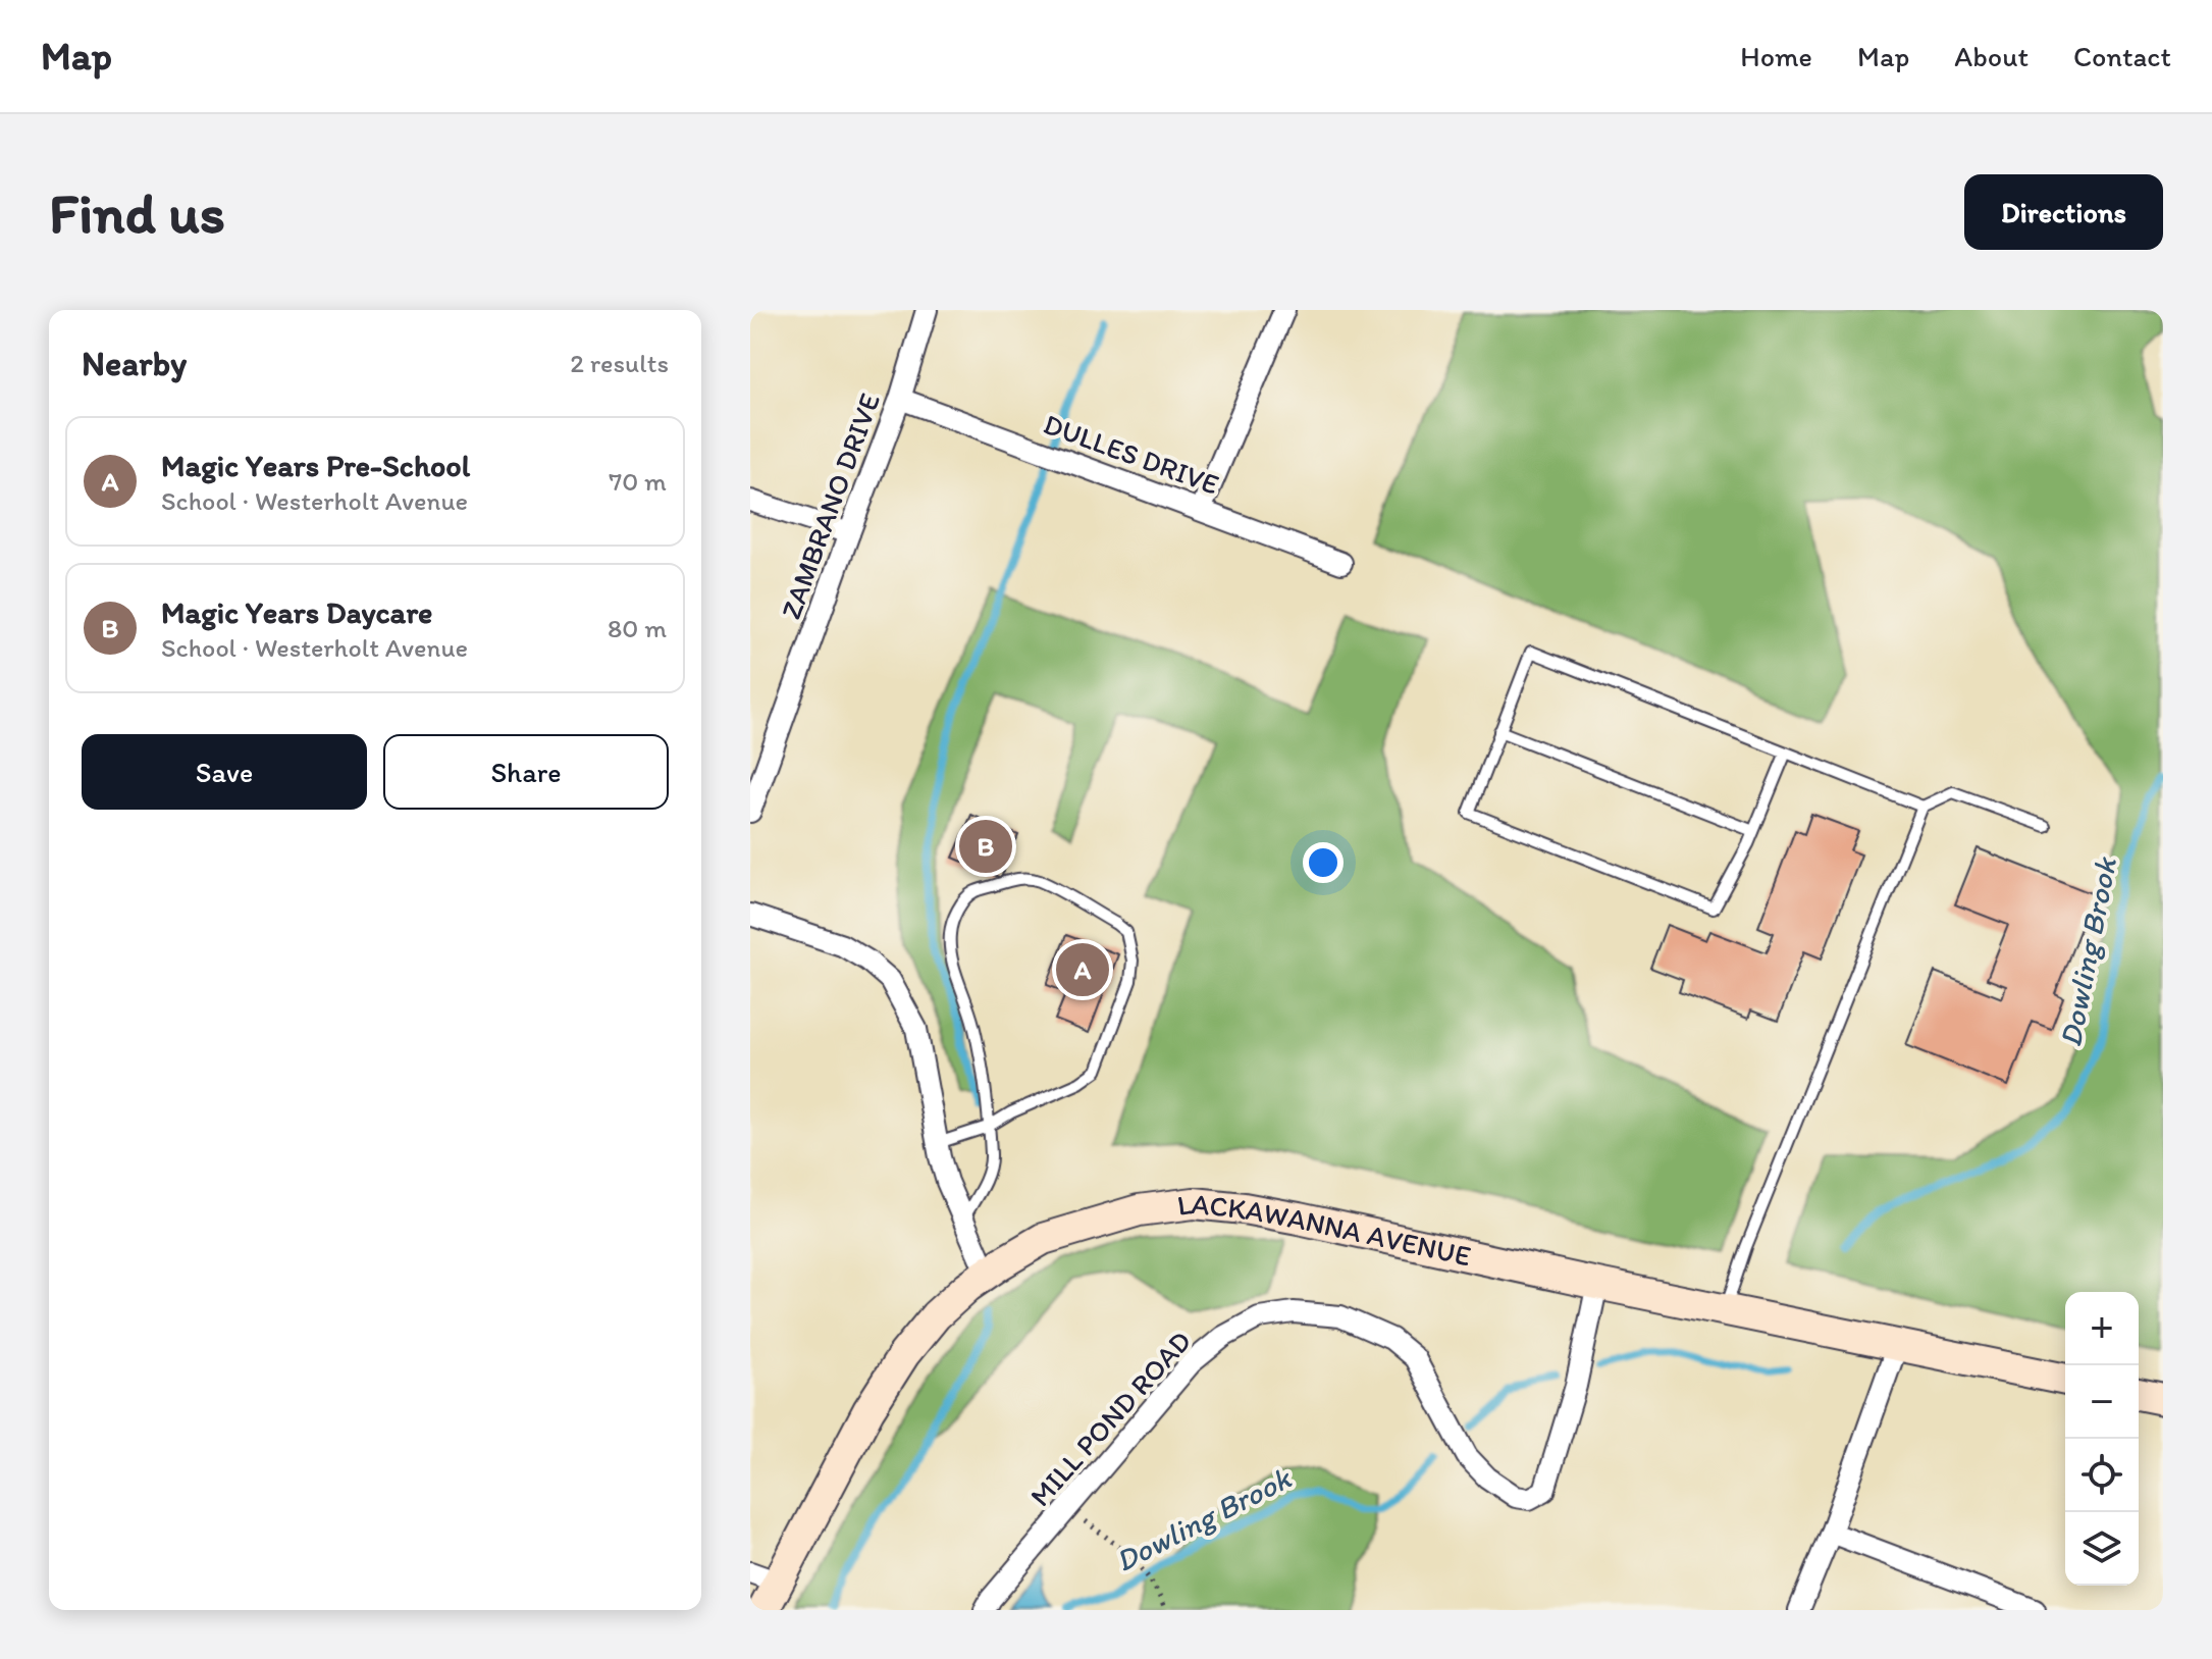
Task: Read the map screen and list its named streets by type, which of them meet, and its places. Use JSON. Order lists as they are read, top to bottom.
{
  "streets": {
    "street": [
      "DULLES DRIVE",
      "ZAMBRANO DRIVE",
      "LACKAWANNA AVENUE",
      "MILL POND ROAD"
    ]
  },
  "crossings": [
    ["DULLES DRIVE", "ZAMBRANO DRIVE"],
    ["LACKAWANNA AVENUE", "MILL POND ROAD"]
  ],
  "water": ["Dowling Brook"],
  "page": {
    "header": "Map",
    "nav": [
      "Home",
      "Map",
      "About",
      "Contact"
    ],
    "buttons": [
      "Directions",
      ["Save", "Share"]
    ],
    "title": "Find us",
    "heading": ["Nearby", "2 results"],
    "list": [
      {
        "mark": "A",
        "name": "Magic Years Pre-School",
        "note": "School · Westerholt Avenue",
        "value": "70 m"
      },
      {
        "mark": "B",
        "name": "Magic Years Daycare",
        "note": "School · Westerholt Avenue",
        "value": "80 m"
      }
    ],
    "pins": ["B", "A"],
    "map_buttons": ["+", "−"]
  }
}
